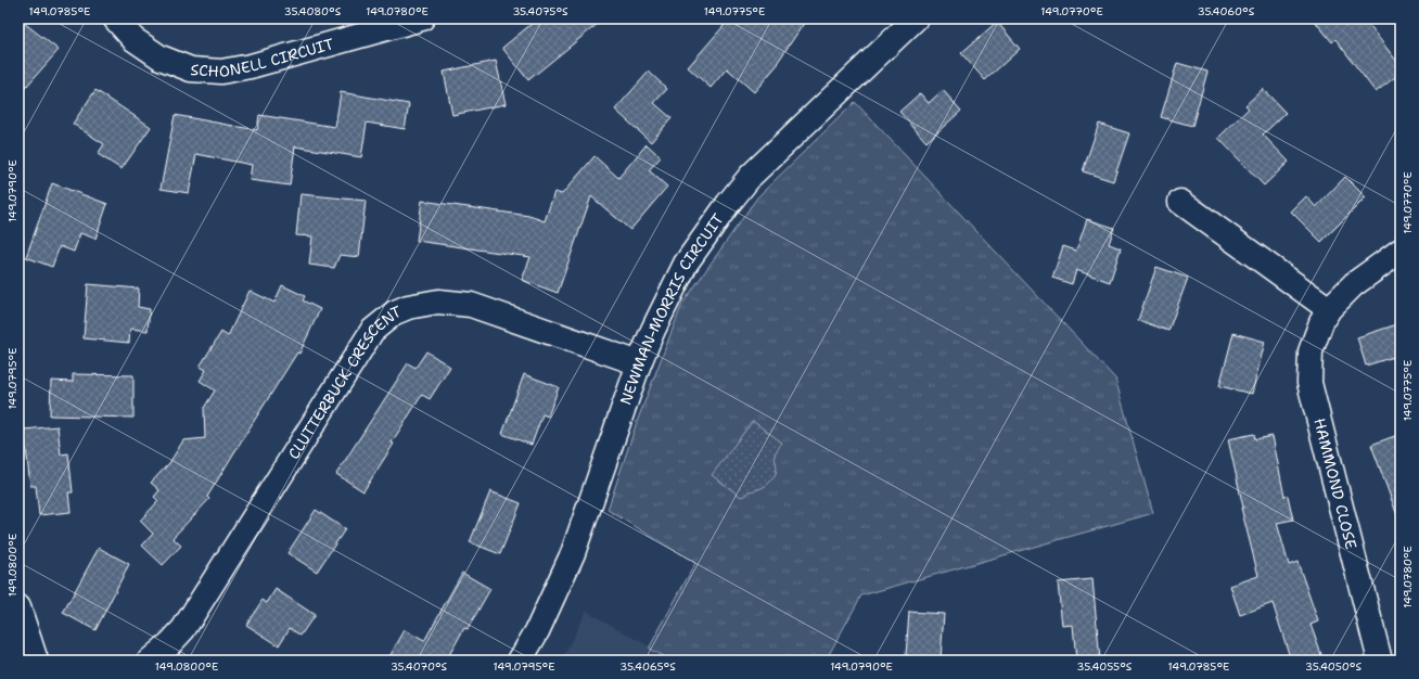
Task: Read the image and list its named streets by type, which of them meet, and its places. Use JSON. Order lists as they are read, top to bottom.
{
  "streets": {
    "street": [
      "SCHONELL CIRCUIT",
      "NEWMAN-MORRIS CIRCUIT",
      "CLUTTERBUCK CRESCENT",
      "HAMMOND CLOSE"
    ]
  },
  "crossings": [
    ["NEWMAN-MORRIS CIRCUIT", "CLUTTERBUCK CRESCENT"]
  ],
  "coordinates": [
    "149.0785°E",
    "35.4080°S",
    "149.0780°E",
    "35.4075°S",
    "149.0775°E",
    "149.0770°E",
    "35.4060°S",
    "149.0790°E",
    "149.0795°E",
    "149.0800°E",
    "35.4070°S",
    "35.4065°S",
    "35.4055°S",
    "35.4050°S"
  ]
}
